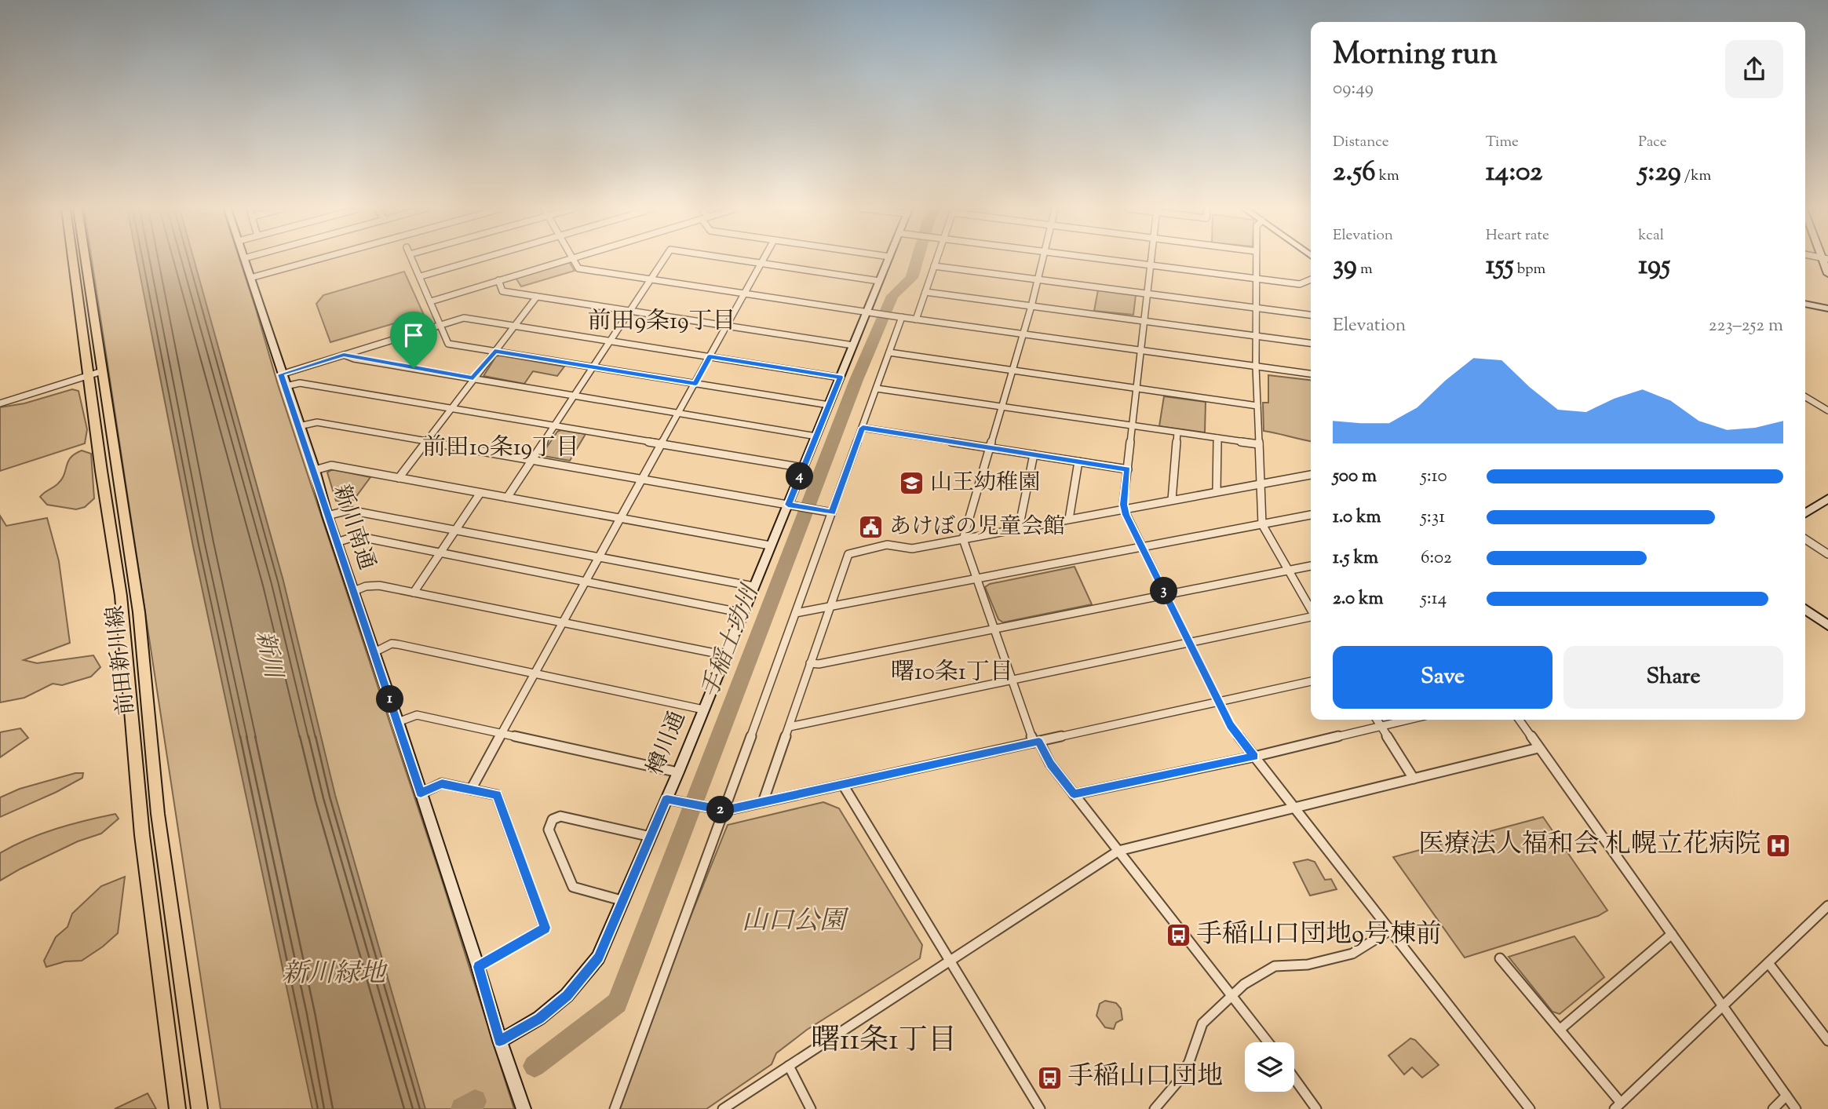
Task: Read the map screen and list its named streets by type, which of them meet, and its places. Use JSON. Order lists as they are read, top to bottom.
{
  "streets": {
    "main road": ["前田新川線"],
    "street": ["新川南通", "樽川通"]
  },
  "crossings": [
    ["新川南通", "樽川通"]
  ],
  "districts": [
    "前田9条19丁目",
    "前田10条19丁目",
    "曙10条1丁目",
    "曙11条1丁目"
  ],
  "water": ["手稲土功川", "新川"],
  "parks": ["山口公園", "新川緑地"],
  "places": {
    "school or university": ["山王幼稚園"],
    "public building": ["あけぼの児童会館"],
    "hospital": ["医療法人福和会 札幌立花病院"],
    "bus stop": ["手稲山口団地9号棟前", "手稲山口団地"]
  },
  "page": {
    "heading": ["Morning run", "09:49"],
    "stats": [
      ["Distance", "2.56 km"],
      ["Time", "14:02"],
      ["Pace", "5:29 /km"],
      ["Elevation", "39 m"],
      ["Heart rate", "155 bpm"],
      ["kcal", "195"]
    ],
    "chart": ["Elevation", "223–252 m"],
    "list": [
      {
        "name": "500 m",
        "note": "5:10"
      },
      {
        "name": "1.0 km",
        "note": "5:31"
      },
      {
        "name": "1.5 km",
        "note": "6:02"
      },
      {
        "name": "2.0 km",
        "note": "5:14"
      }
    ],
    "pins": [
      "4",
      "3",
      "1",
      "2"
    ],
    "buttons": ["Save", "Share"]
  }
}
